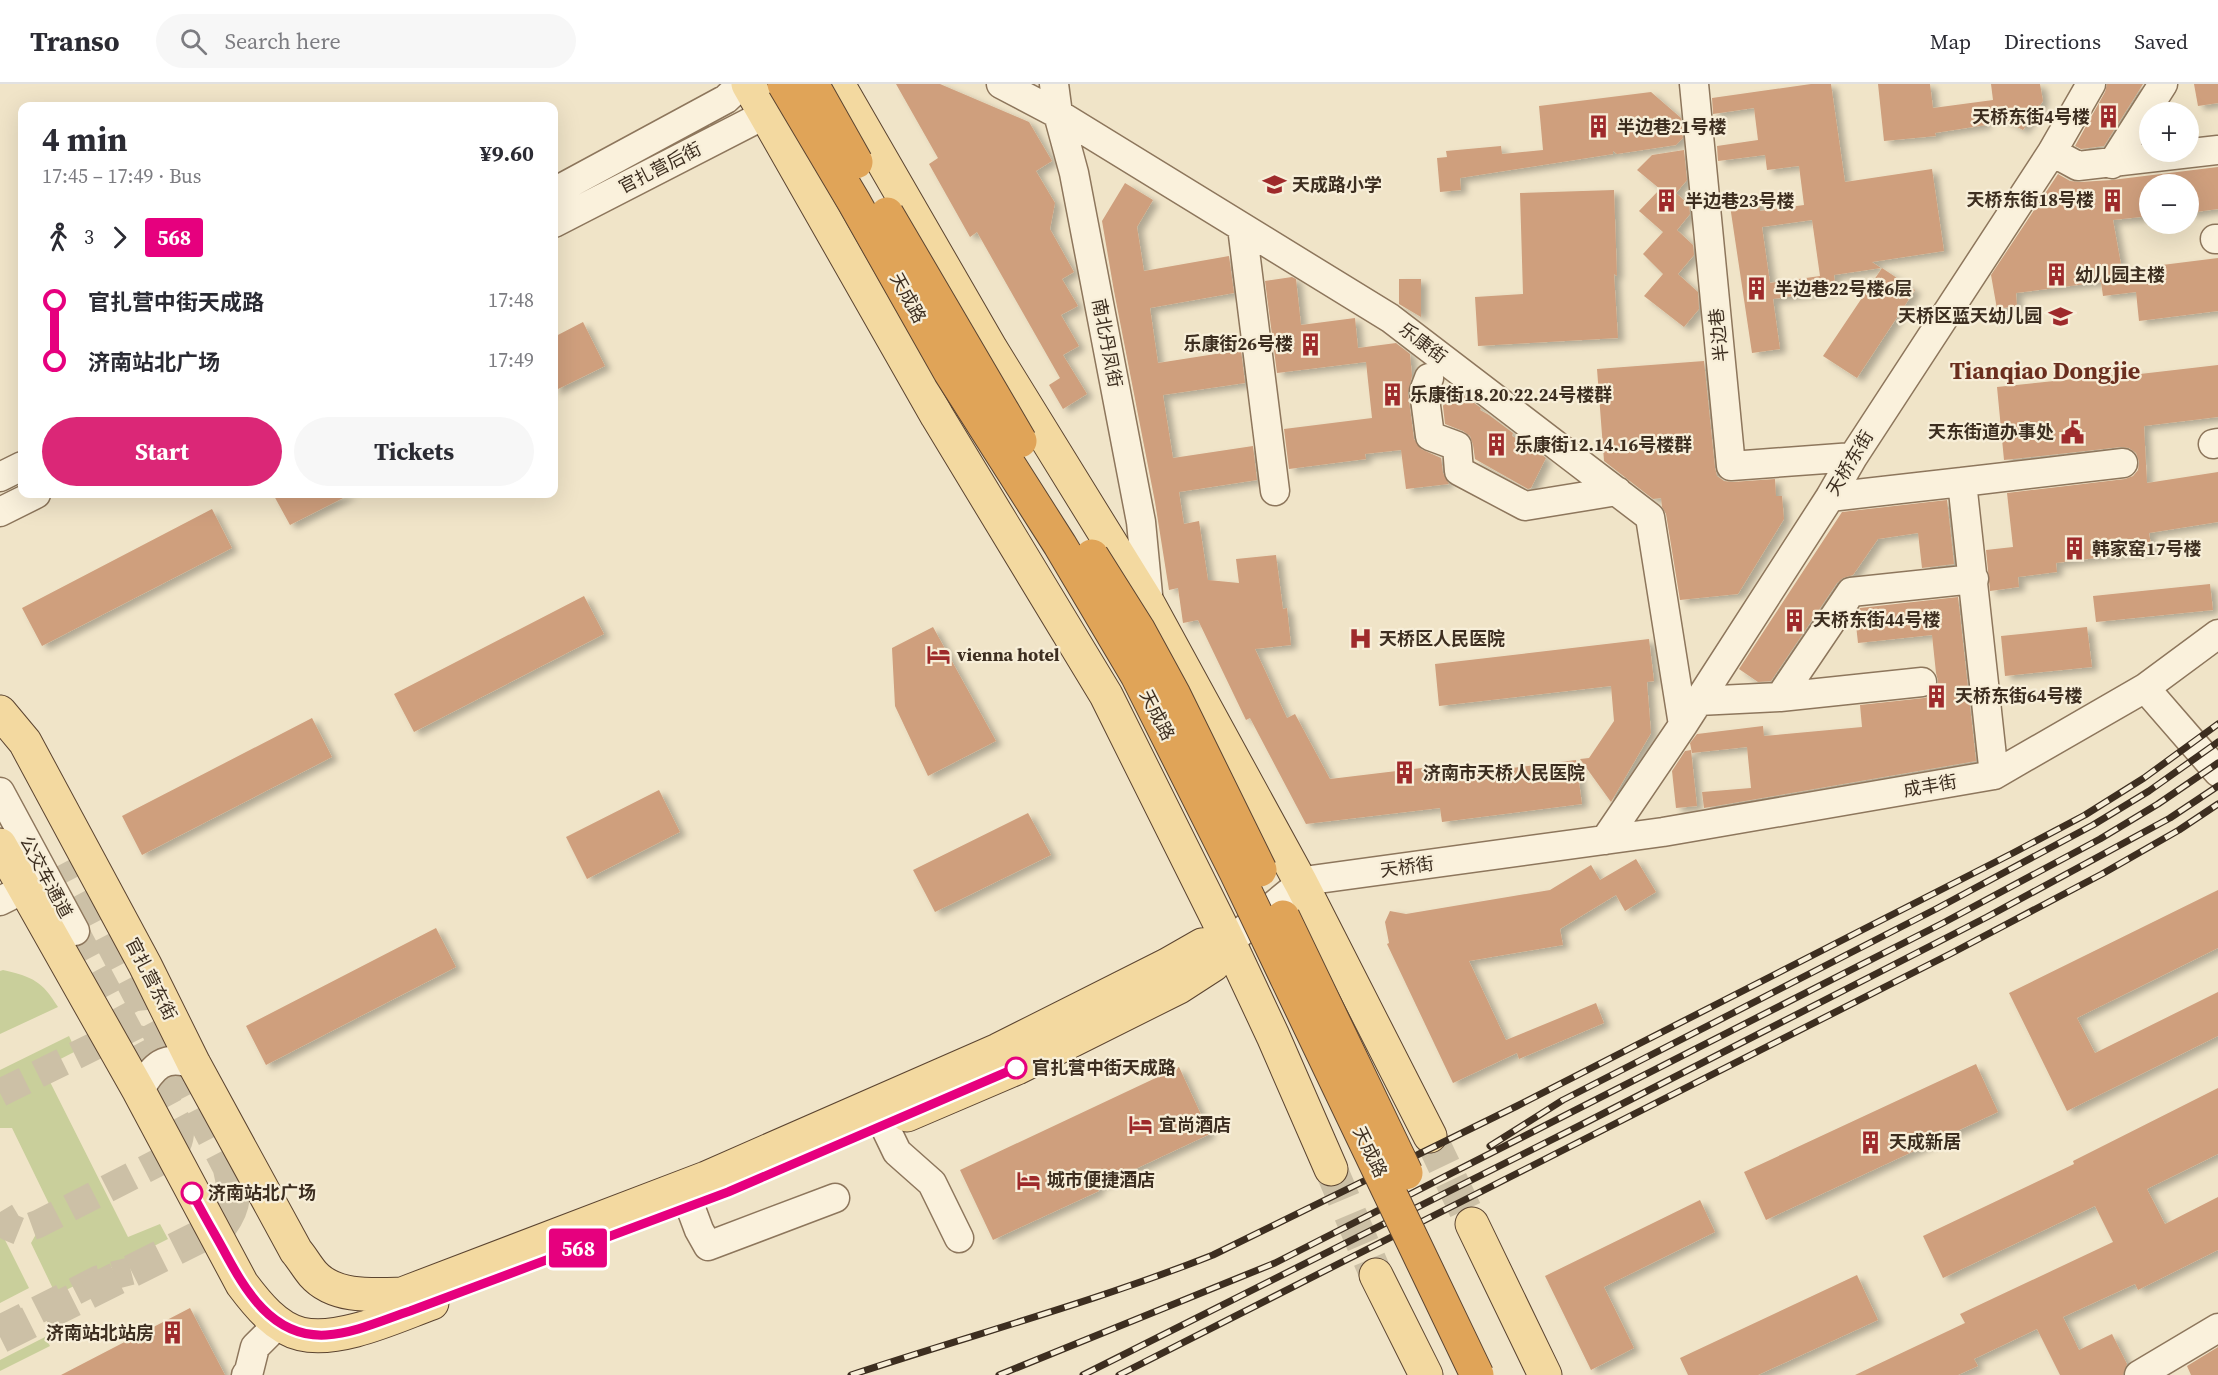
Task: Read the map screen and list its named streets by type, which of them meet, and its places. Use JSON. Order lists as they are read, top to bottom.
{
  "streets": {
    "highway": ["天成路"],
    "main road": ["官扎营东街"],
    "street": [
      "官扎营后街",
      "半边巷",
      "南北丹凤街",
      "乐康街",
      "天桥东街",
      "成丰街",
      "天桥街",
      "公交车通道"
    ]
  },
  "crossings": [
    ["官扎营后街", "天成路"],
    ["天成路", "天桥街"],
    ["天成路", "官扎营东街"],
    ["半边巷", "天桥东街"],
    ["南北丹凤街", "乐康街"],
    ["乐康街", "天桥东街"],
    ["天桥东街", "成丰街"],
    ["天桥东街", "天桥街"],
    ["成丰街", "天桥街"],
    ["天桥街", "官扎营东街"]
  ],
  "districts": ["Tianqiao Dongjie"],
  "places": {
    "building": [
      "天桥东街4号楼",
      "半边巷21号楼",
      "天桥东街18号楼",
      "半边巷23号楼",
      "幼儿园主楼",
      "半边巷22号楼6层",
      "乐康街26号楼",
      "乐康街18.20.22.24号楼群",
      "乐康街12.14.16号楼群",
      "韩家窑17号楼",
      "天桥东街44号楼",
      "天桥东街64号楼",
      "济南市天桥人民医院",
      "天成新居",
      "济南站北站房"
    ],
    "school or university": ["天成路小学", "天桥区蓝天幼儿园"],
    "public building": ["天东街道办事处"],
    "hospital": ["天桥区人民医院"],
    "hotel": ["vienna hotel", "宜尚酒店", "城市便捷酒店"],
    "other": ["官扎营中街天成路", "济南站北广场"]
  },
  "lines": ["bus line 568"],
  "page": {
    "header": "Transo",
    "search": "Search here",
    "nav": ["Map", "Directions", "Saved"],
    "on_map": "568",
    "map_buttons": ["+", "−"],
    "heading": ["4 min", "17:45 – 17:49 · Bus", "¥9.60"],
    "legs": ["3", "568"],
    "list": [
      {
        "name": "官扎营中街天成路",
        "value": "17:48"
      },
      {
        "name": "济南站北广场",
        "value": "17:49"
      }
    ],
    "buttons": ["Start", "Tickets"]
  }
}
